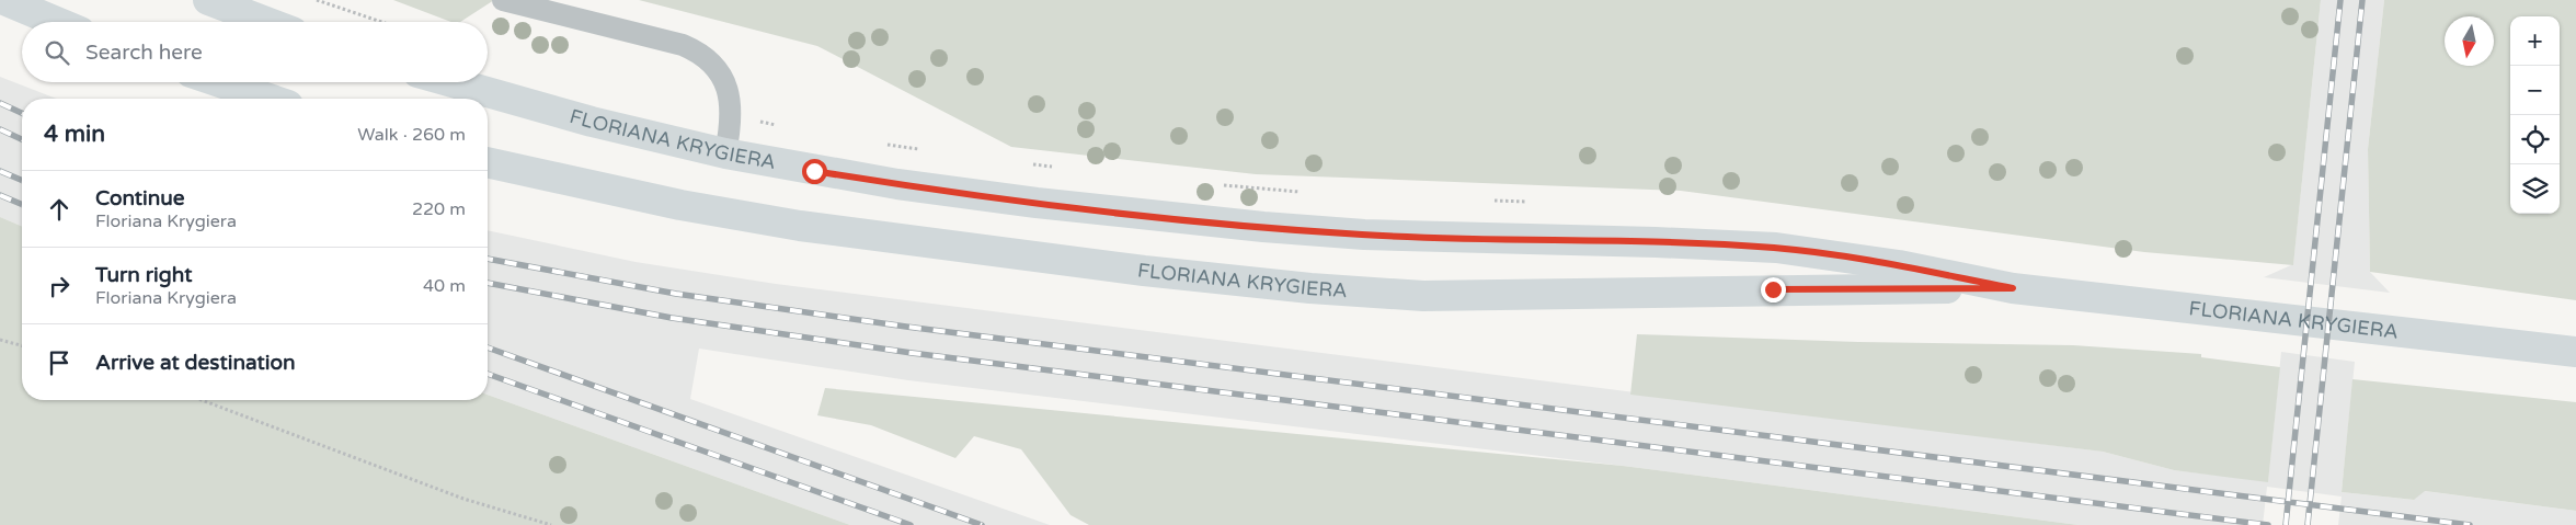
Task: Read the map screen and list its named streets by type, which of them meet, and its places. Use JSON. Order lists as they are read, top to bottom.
{
  "streets": {
    "main road": ["FLORIANA KRYGIERA"]
  },
  "north": "bottom",
  "page": {
    "map_buttons": ["+", "−"],
    "search": "Search here",
    "heading": ["4 min", "Walk · 260 m"],
    "list": [
      ["Continue", "Floriana Krygiera", "220 m"],
      ["Turn right", "Floriana Krygiera", "40 m"],
      "Arrive at destination"
    ]
  }
}
